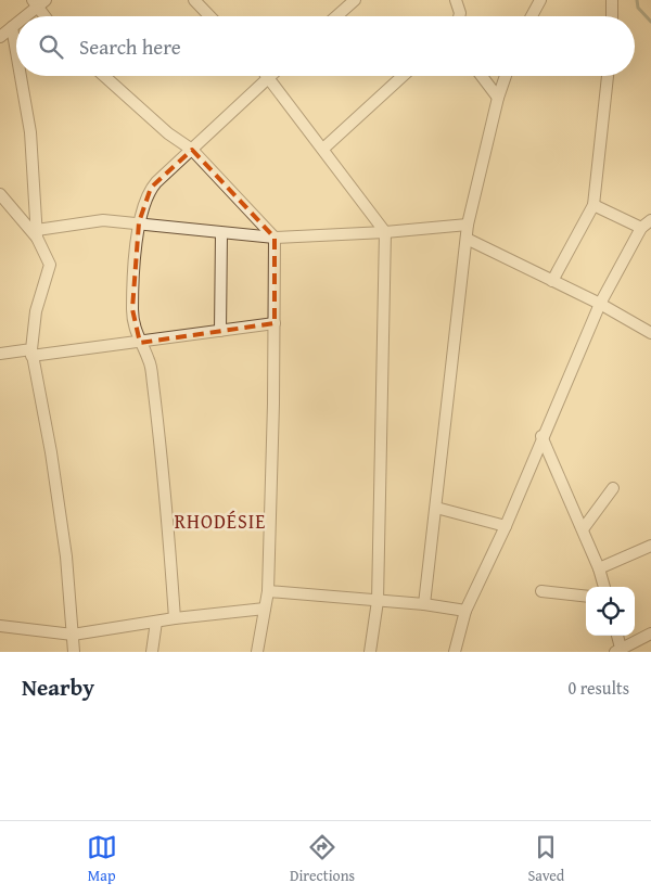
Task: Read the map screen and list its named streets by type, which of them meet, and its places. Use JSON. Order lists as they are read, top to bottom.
{
  "districts": ["RHODÉSIE"],
  "page": {
    "search": "Search here",
    "heading": ["Nearby", "0 results"],
    "nav": ["Map", "Directions", "Saved"]
  }
}
